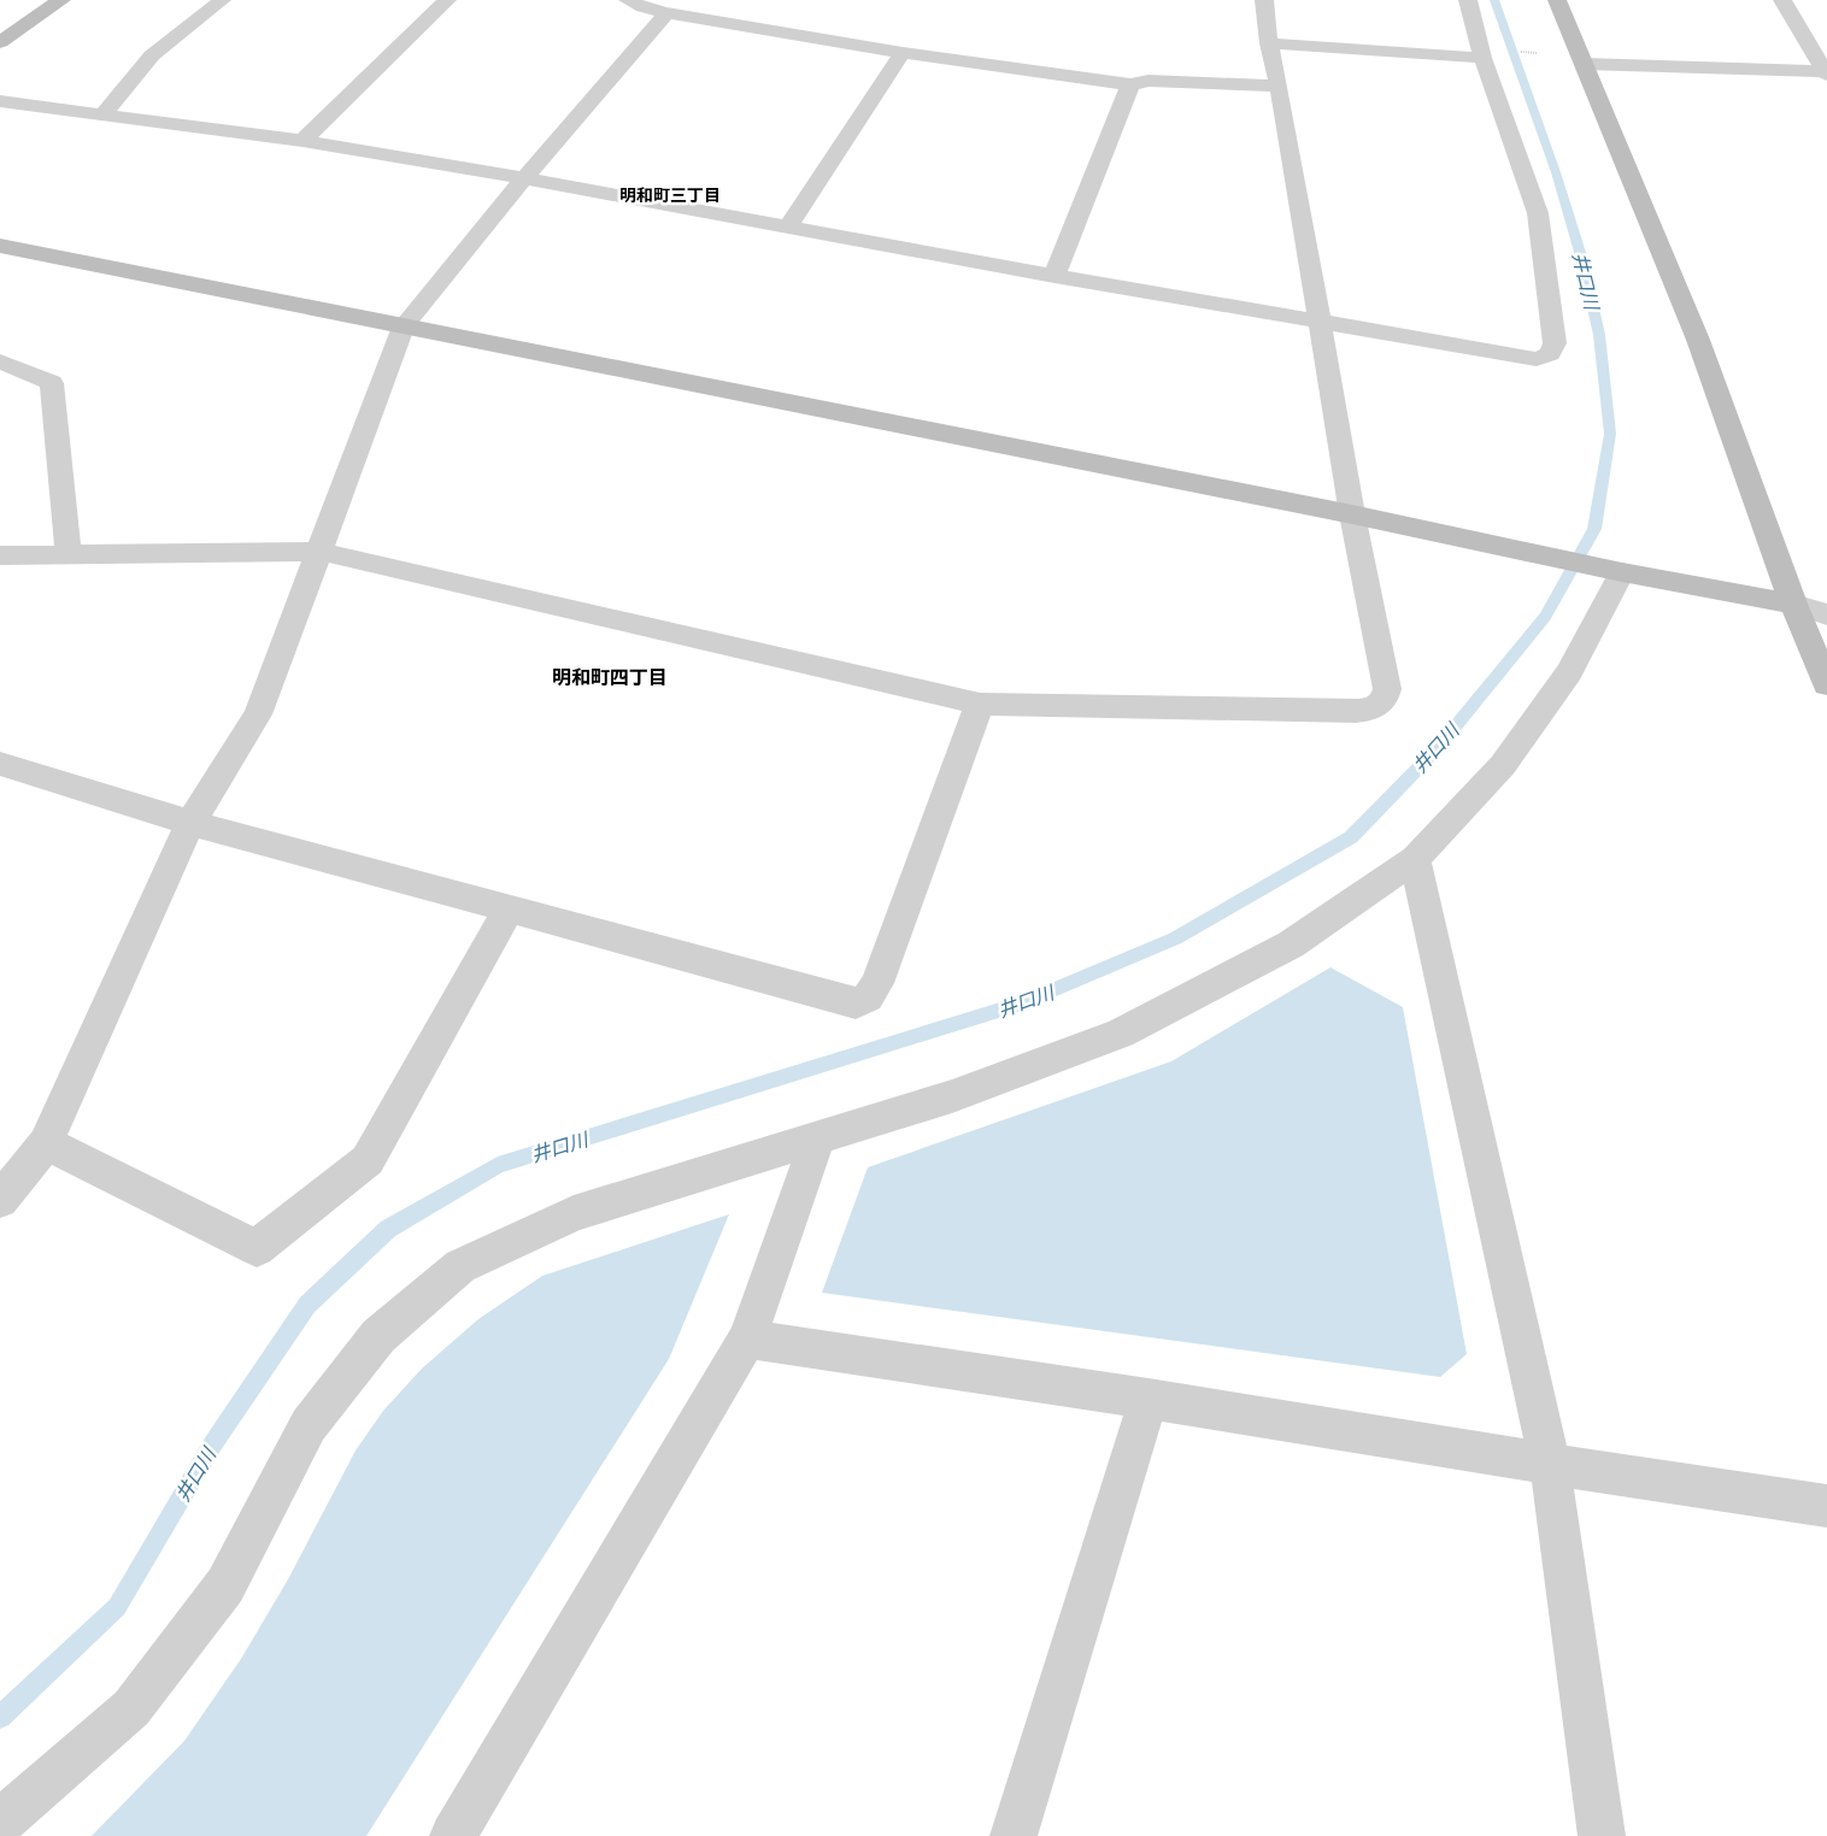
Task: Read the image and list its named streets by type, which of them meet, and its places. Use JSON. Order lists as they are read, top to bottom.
{
  "districts": ["明和町三丁目", "明和町四丁目"],
  "water": ["井口川"]
}
